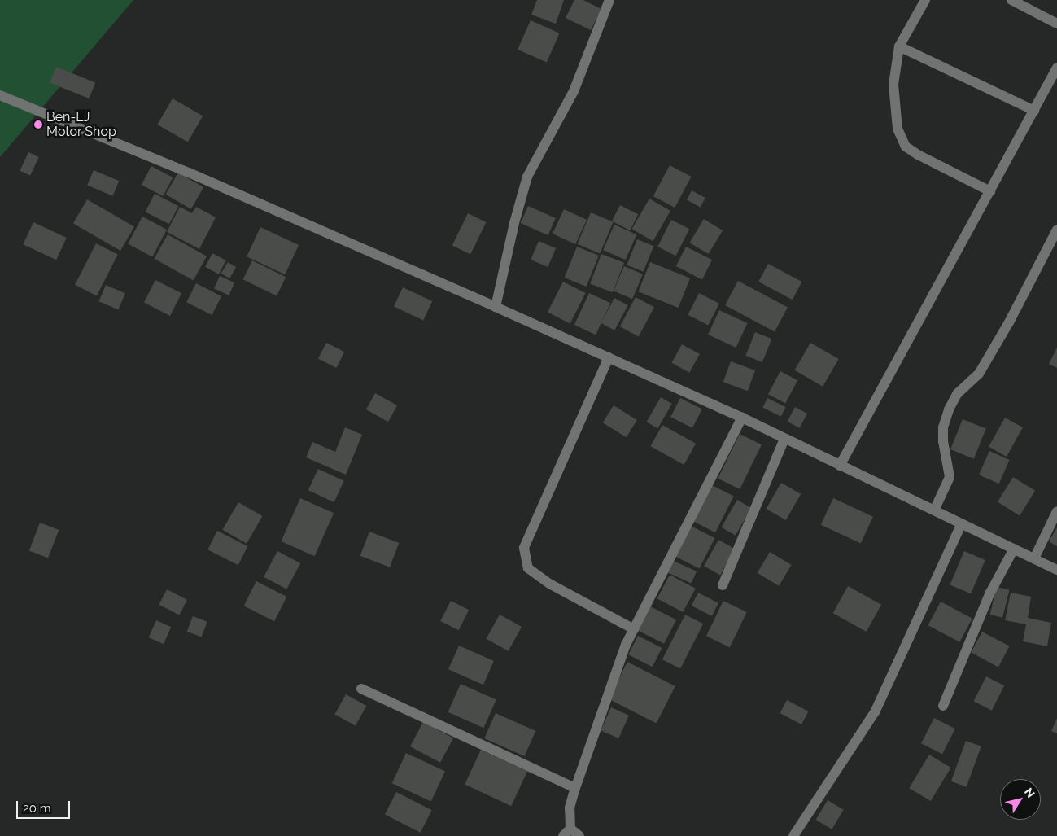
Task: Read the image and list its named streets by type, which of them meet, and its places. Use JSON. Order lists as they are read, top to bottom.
{
  "places": ["Ben-EJ Motor Shop"],
  "scale_bar": "20 m",
  "north": "top right"
}
